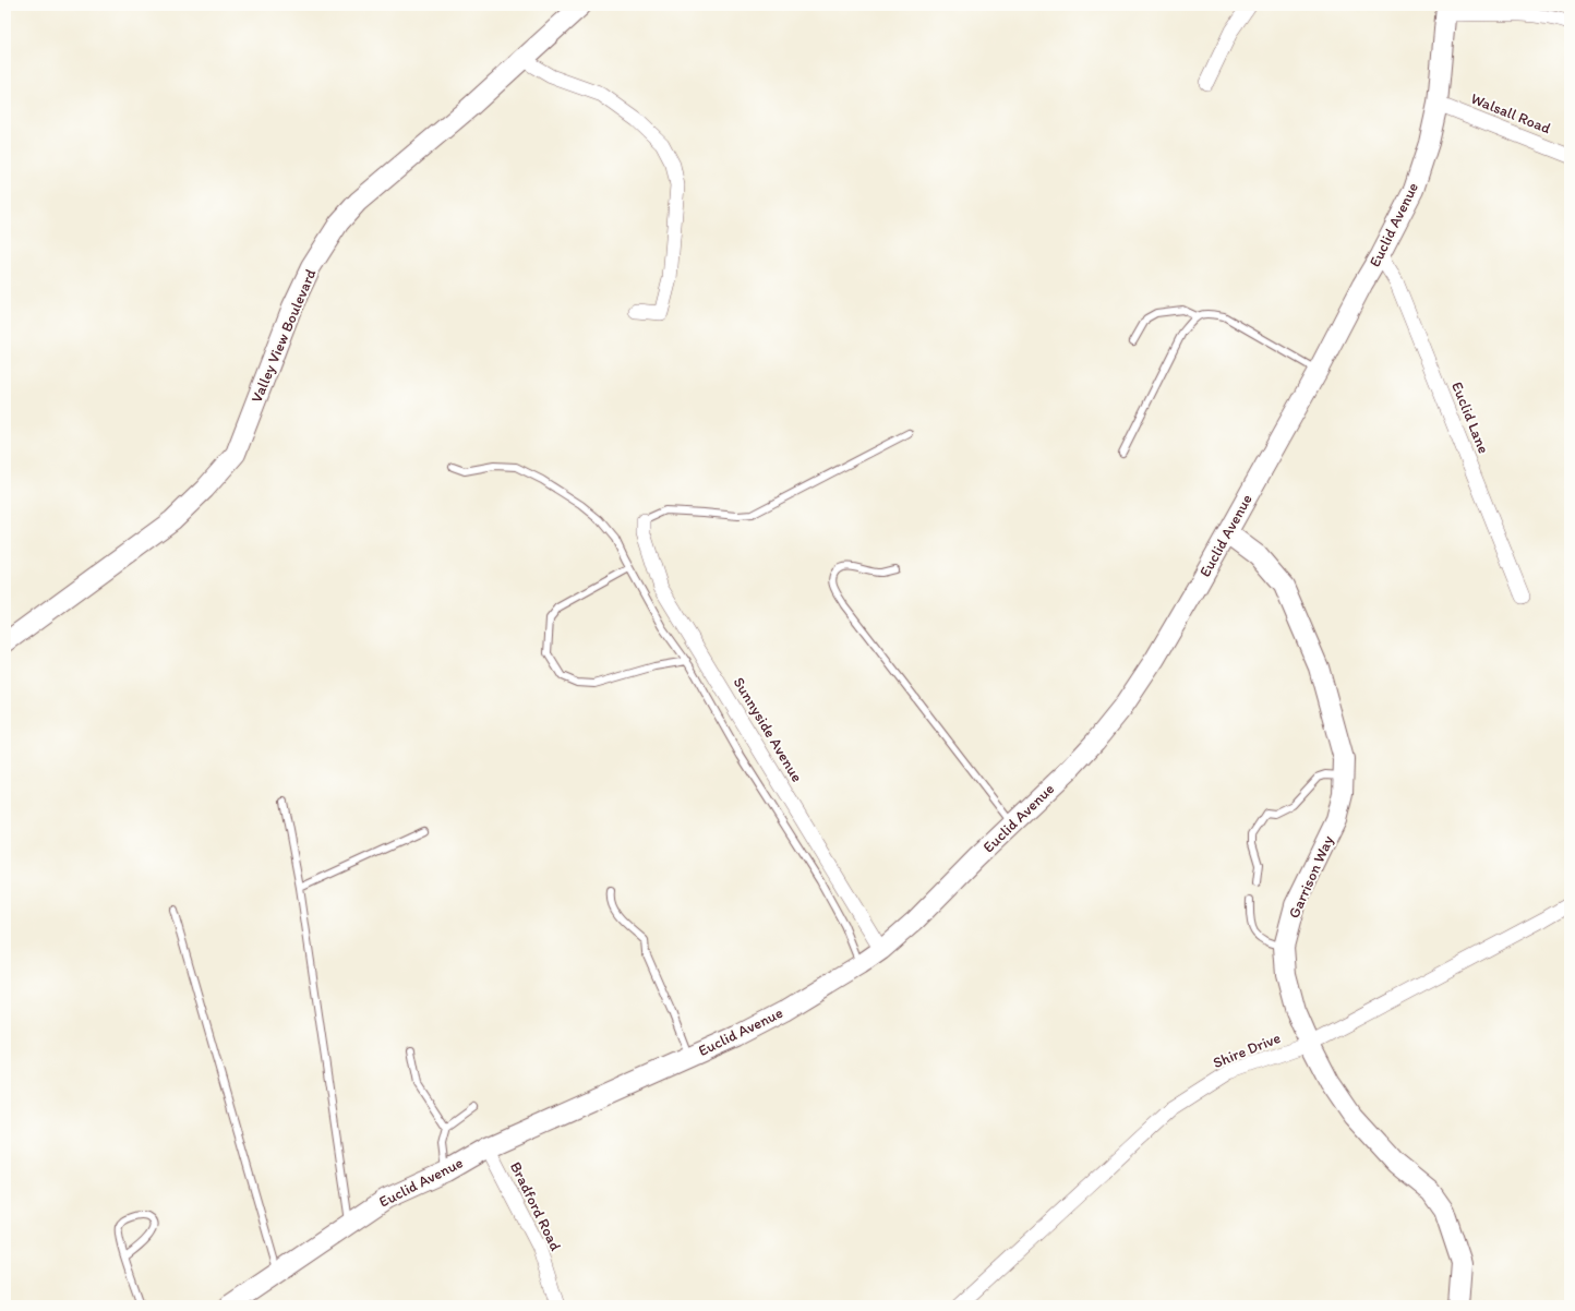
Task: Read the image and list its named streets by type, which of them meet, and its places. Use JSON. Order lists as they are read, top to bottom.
{
  "streets": {
    "street": [
      "Walsall Road",
      "Euclid Avenue",
      "Valley View Boulevard",
      "Euclid Lane",
      "Sunnyside Avenue",
      "Garrison Way",
      "Shire Drive",
      "Bradford Road"
    ]
  },
  "crossings": [
    ["Walsall Road", "Euclid Avenue"],
    ["Euclid Avenue", "Euclid Lane"],
    ["Euclid Avenue", "Sunnyside Avenue"],
    ["Euclid Avenue", "Garrison Way"],
    ["Euclid Avenue", "Bradford Road"],
    ["Garrison Way", "Shire Drive"]
  ]
}
